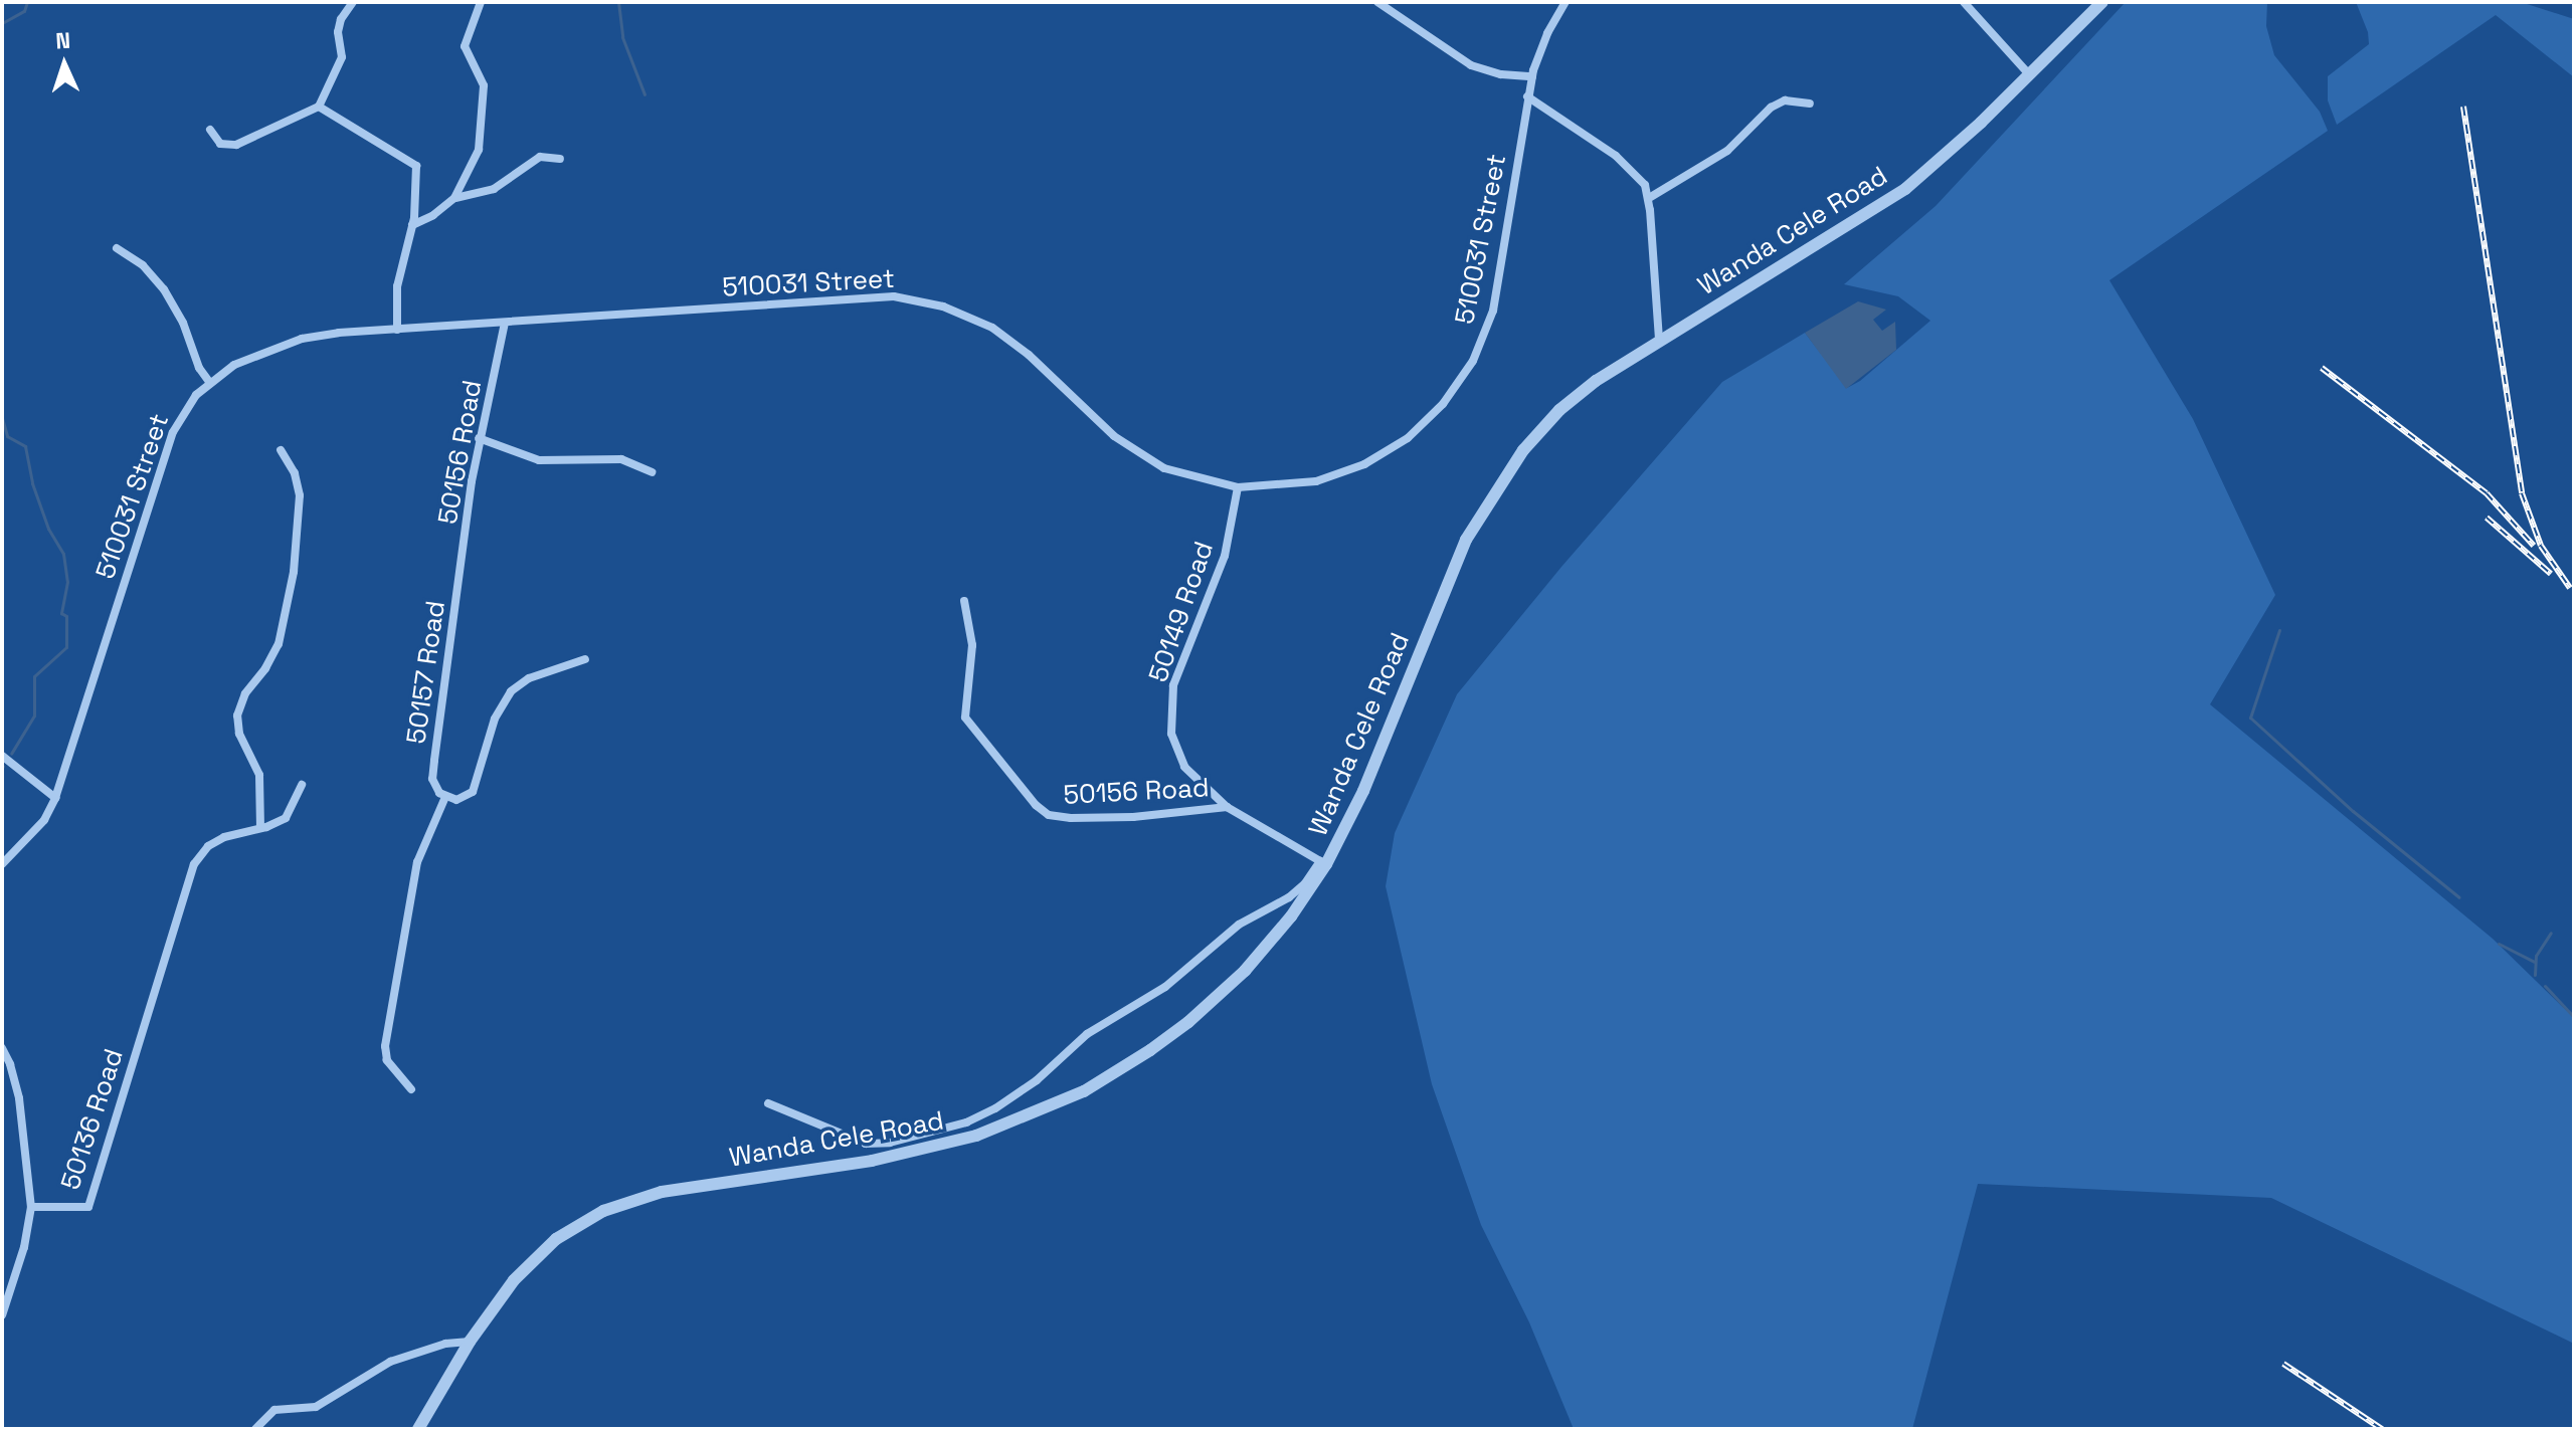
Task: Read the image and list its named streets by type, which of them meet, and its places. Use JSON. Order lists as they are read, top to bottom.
{
  "streets": {
    "street": [
      "Wanda Cele Road",
      "510031 Street",
      "50156 Road",
      "50149 Road",
      "50157 Road",
      "50136 Road"
    ]
  },
  "crossings": [
    ["Wanda Cele Road", "50149 Road"],
    ["510031 Street", "50156 Road"],
    ["510031 Street", "50149 Road"],
    ["50156 Road", "50149 Road"],
    ["50156 Road", "50157 Road"]
  ],
  "north": "top"
}
